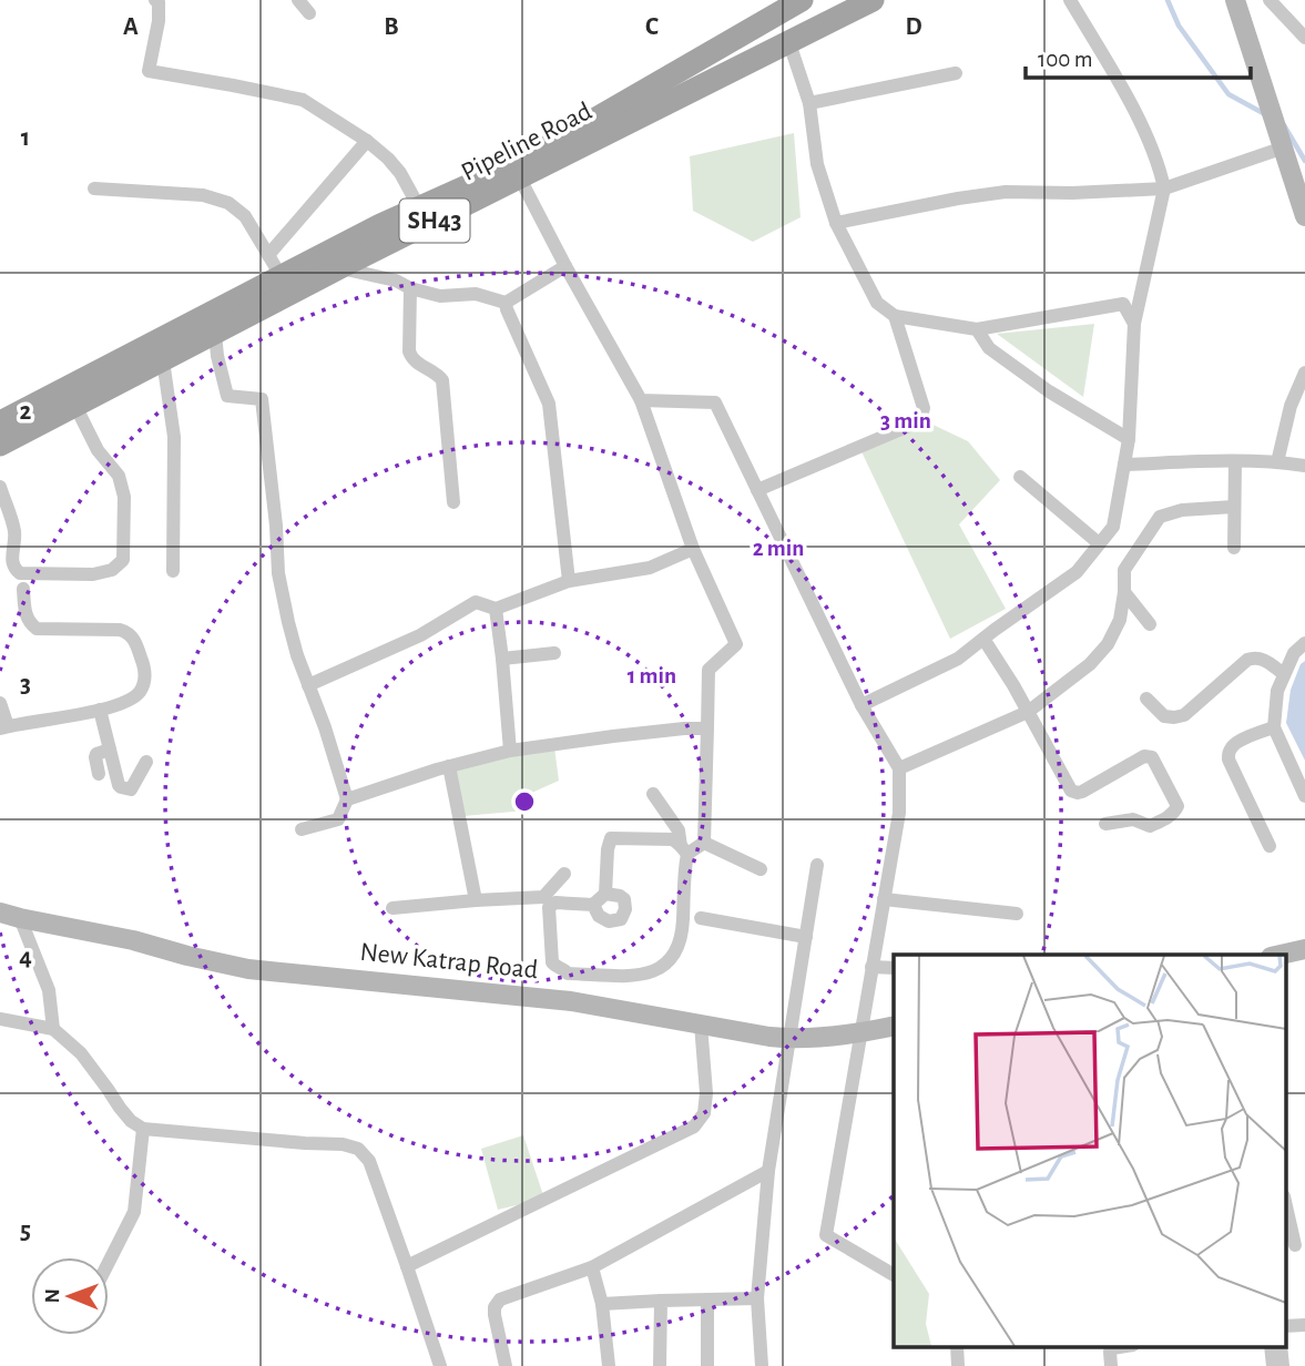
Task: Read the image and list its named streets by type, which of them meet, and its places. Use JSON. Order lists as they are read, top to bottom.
{
  "streets": {
    "main road": ["Pipeline Road", "SH43"],
    "street": ["New Katrap Road"]
  },
  "scale_bar": "100 m",
  "north": "left",
  "grid": {
    "columns": [
      "A",
      "B",
      "C",
      "D"
    ],
    "rows": [
      "1",
      "2",
      "3",
      "4",
      "5"
    ]
  },
  "rings": ["3 min", "2 min", "1 min"]
}
